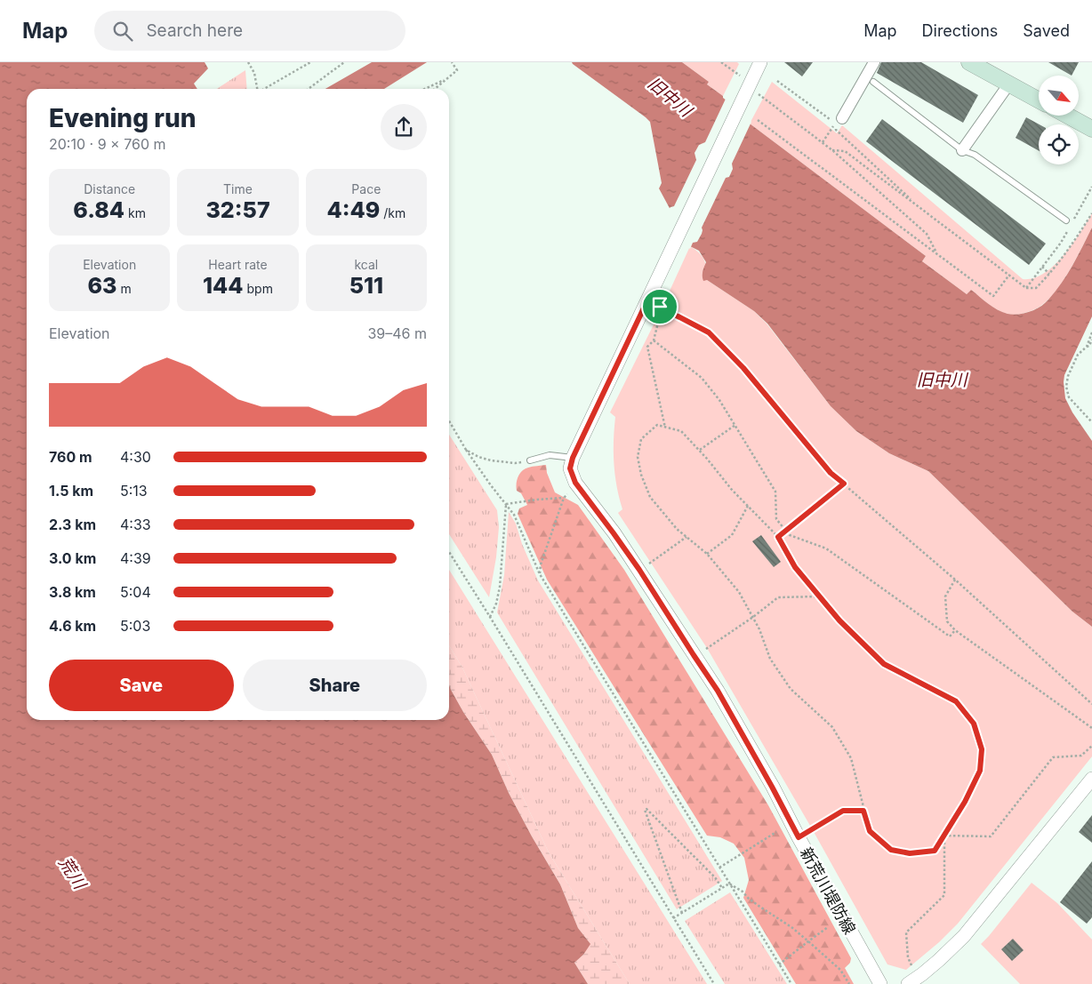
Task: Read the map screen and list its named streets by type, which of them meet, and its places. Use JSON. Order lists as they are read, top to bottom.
{
  "streets": {
    "street": ["新荒川堤防線"]
  },
  "water": ["旧中川", "荒川"],
  "north": "bottom right",
  "page": {
    "header": "Map",
    "search": "Search here",
    "nav": ["Map", "Directions", "Saved"],
    "heading": ["Evening run", "20:10 · 9 × 760 m"],
    "stats": [
      ["Distance", "6.84 km"],
      ["Time", "32:57"],
      ["Pace", "4:49 /km"],
      ["Elevation", "63 m"],
      ["Heart rate", "144 bpm"],
      ["kcal", "511"]
    ],
    "chart": ["Elevation", "39–46 m"],
    "list": [
      {
        "name": "760 m",
        "note": "4:30"
      },
      {
        "name": "1.5 km",
        "note": "5:13"
      },
      {
        "name": "2.3 km",
        "note": "4:33"
      },
      {
        "name": "3.0 km",
        "note": "4:39"
      },
      {
        "name": "3.8 km",
        "note": "5:04"
      },
      {
        "name": "4.6 km",
        "note": "5:03"
      }
    ],
    "buttons": ["Save", "Share"]
  }
}
